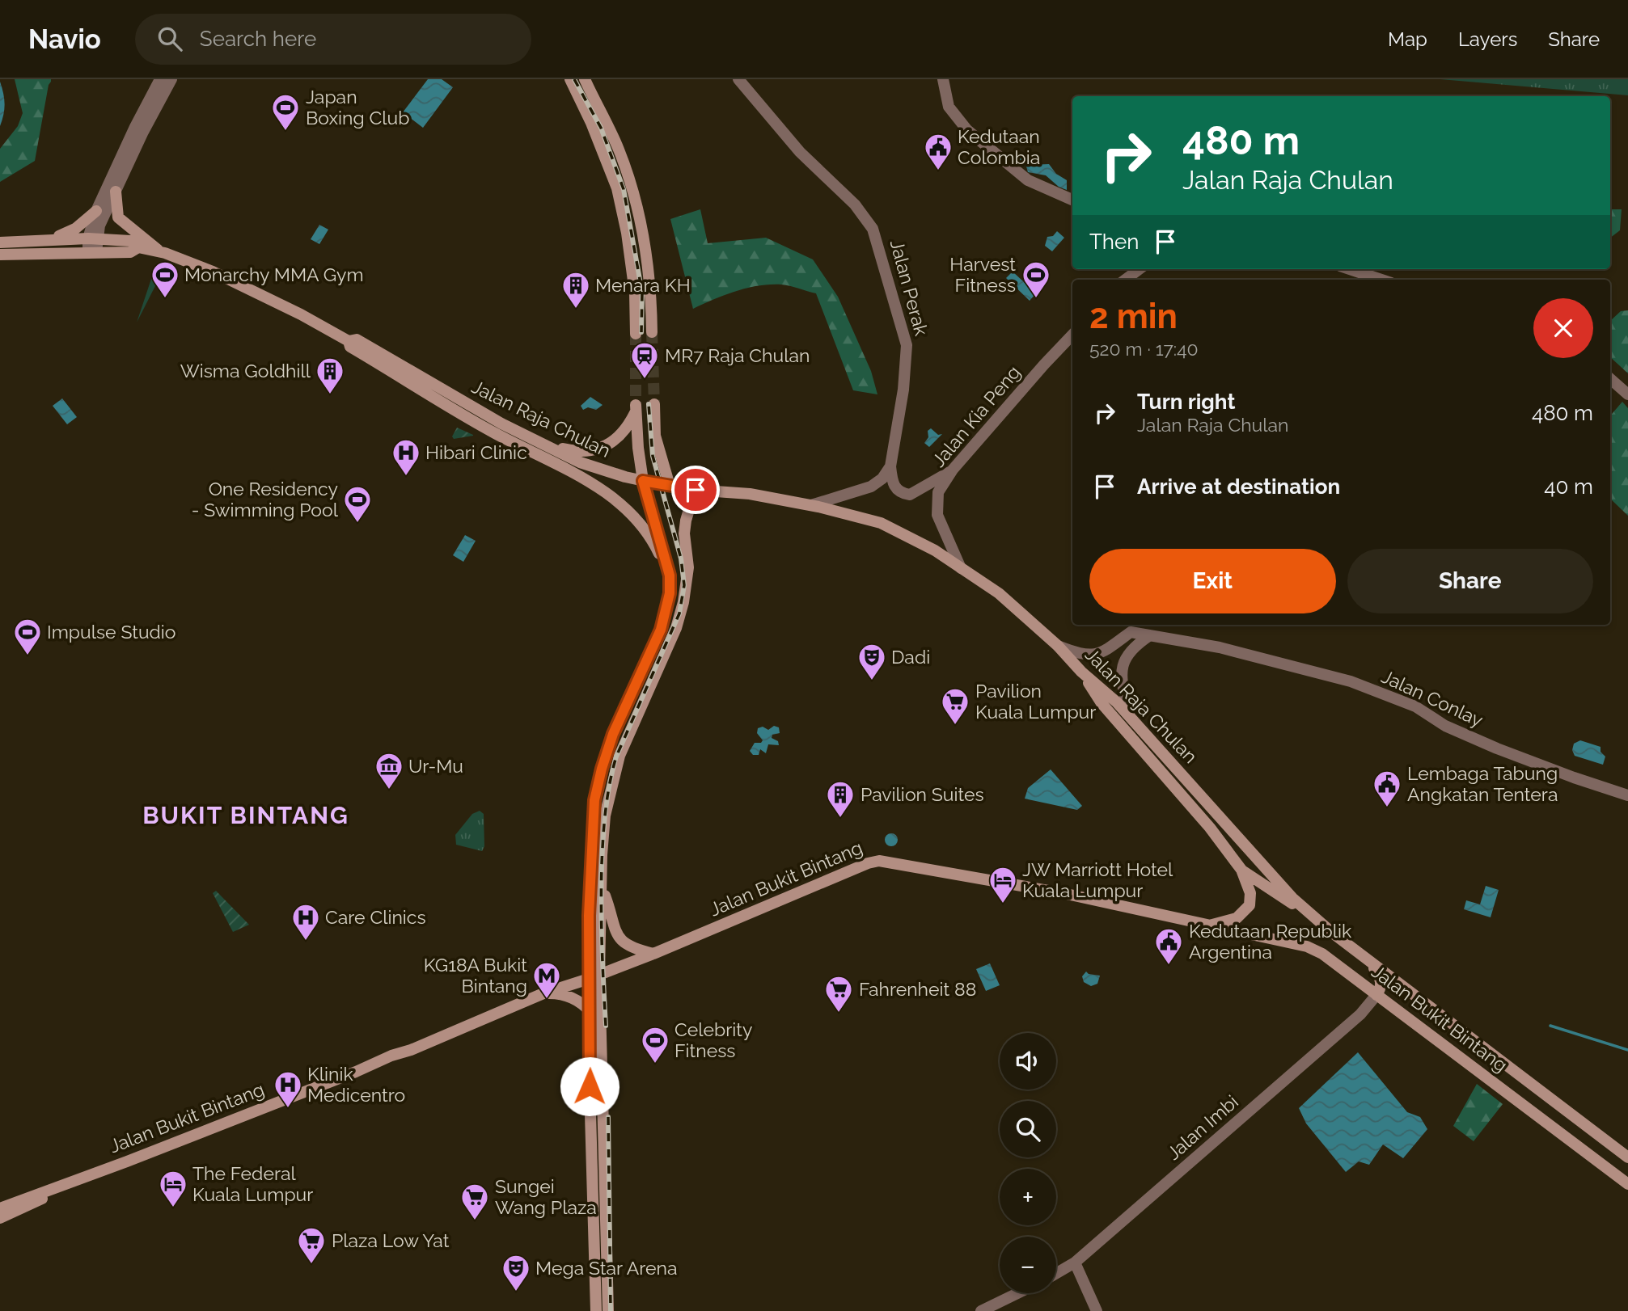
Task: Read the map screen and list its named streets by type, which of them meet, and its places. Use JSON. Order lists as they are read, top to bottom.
{
  "streets": {
    "main road": ["Jalan Raja Chulan", "Jalan Bukit Bintang"],
    "street": [
      "Jalan Perak",
      "Jalan Kia Peng",
      "Jalan Conlay",
      "Jalan Imbi"
    ]
  },
  "crossings": [
    ["Jalan Kia Peng", "Jalan Raja Chulan"],
    ["Jalan Raja Chulan", "Jalan Conlay"],
    ["Jalan Raja Chulan", "Jalan Bukit Bintang"],
    ["Jalan Bukit Bintang", "Jalan Imbi"]
  ],
  "districts": ["BUKIT BINTANG"],
  "places": {
    "sports": [
      "Japan Boxing Club",
      "Monarchy MMA Gym",
      "Harvest Fitness",
      "One Residency - Swimming Pool",
      "Impulse Studio",
      "Celebrity Fitness"
    ],
    "public building": ["Kedutaan Colombia", "Lembaga Tabung Angkatan Tentera", "Kedutaan Republik Argentina"],
    "building": ["Menara KH", "Wisma Goldhill", "Pavilion Suites"],
    "station": ["MR7 Raja Chulan"],
    "hospital": ["Hibari Clinic", "Care Clinics", "Klinik Medicentro"],
    "theatre": ["Dadi", "Mega Star Arena"],
    "supermarket": [
      "Pavilion Kuala Lumpur",
      "Fahrenheit 88",
      "Sungei Wang Plaza",
      "Plaza Low Yat"
    ],
    "museum": ["Ur-Mu"],
    "hotel": ["JW Marriott Hotel Kuala Lumpur", "The Federal Kuala Lumpur"],
    "metro station": ["KG18A Bukit Bintang"]
  },
  "page": {
    "header": "Navio",
    "search": "Search here",
    "nav": ["Map", "Layers", "Share"],
    "turn": ["480 m", "Jalan Raja Chulan"],
    "then": "Then",
    "heading": ["2 min", "520 m · 17:40"],
    "list": [
      {
        "name": "Turn right",
        "note": "Jalan Raja Chulan",
        "value": "480 m"
      },
      {
        "name": "Arrive at destination",
        "value": "40 m"
      }
    ],
    "buttons": ["Exit", "Share"],
    "map_buttons": ["+", "−"]
  }
}
